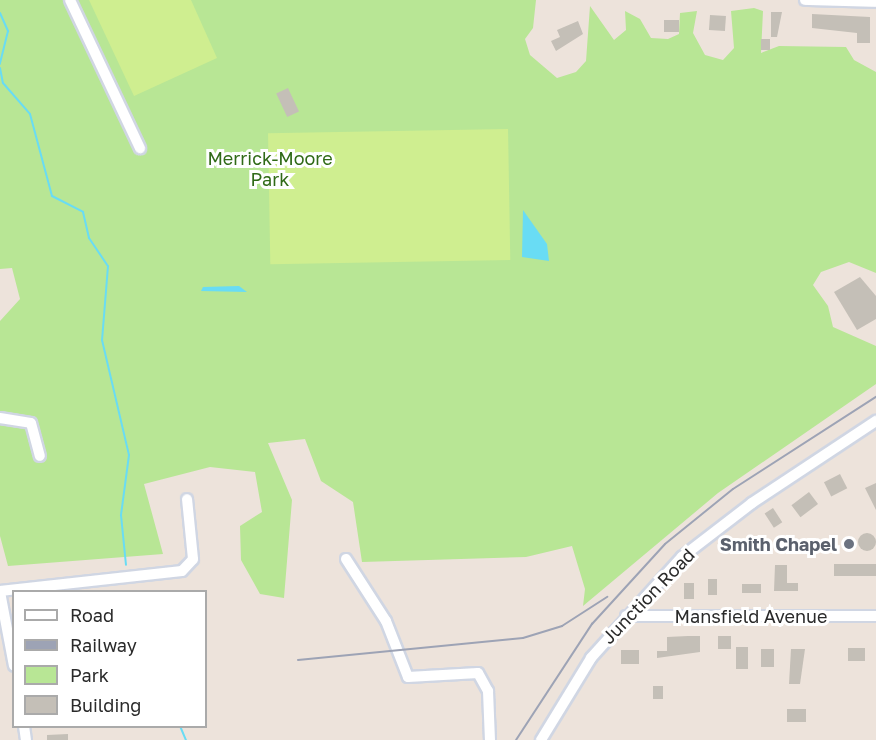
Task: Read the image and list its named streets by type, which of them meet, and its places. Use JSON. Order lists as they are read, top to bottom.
{
  "streets": {
    "street": ["Junction Road", "Mansfield Avenue"]
  },
  "crossings": [
    ["Junction Road", "Mansfield Avenue"]
  ],
  "parks": ["Merrick-Moore Park"],
  "places": ["Smith Chapel"],
  "legend": [
    "Road",
    "Railway",
    "Park",
    "Building"
  ]
}
